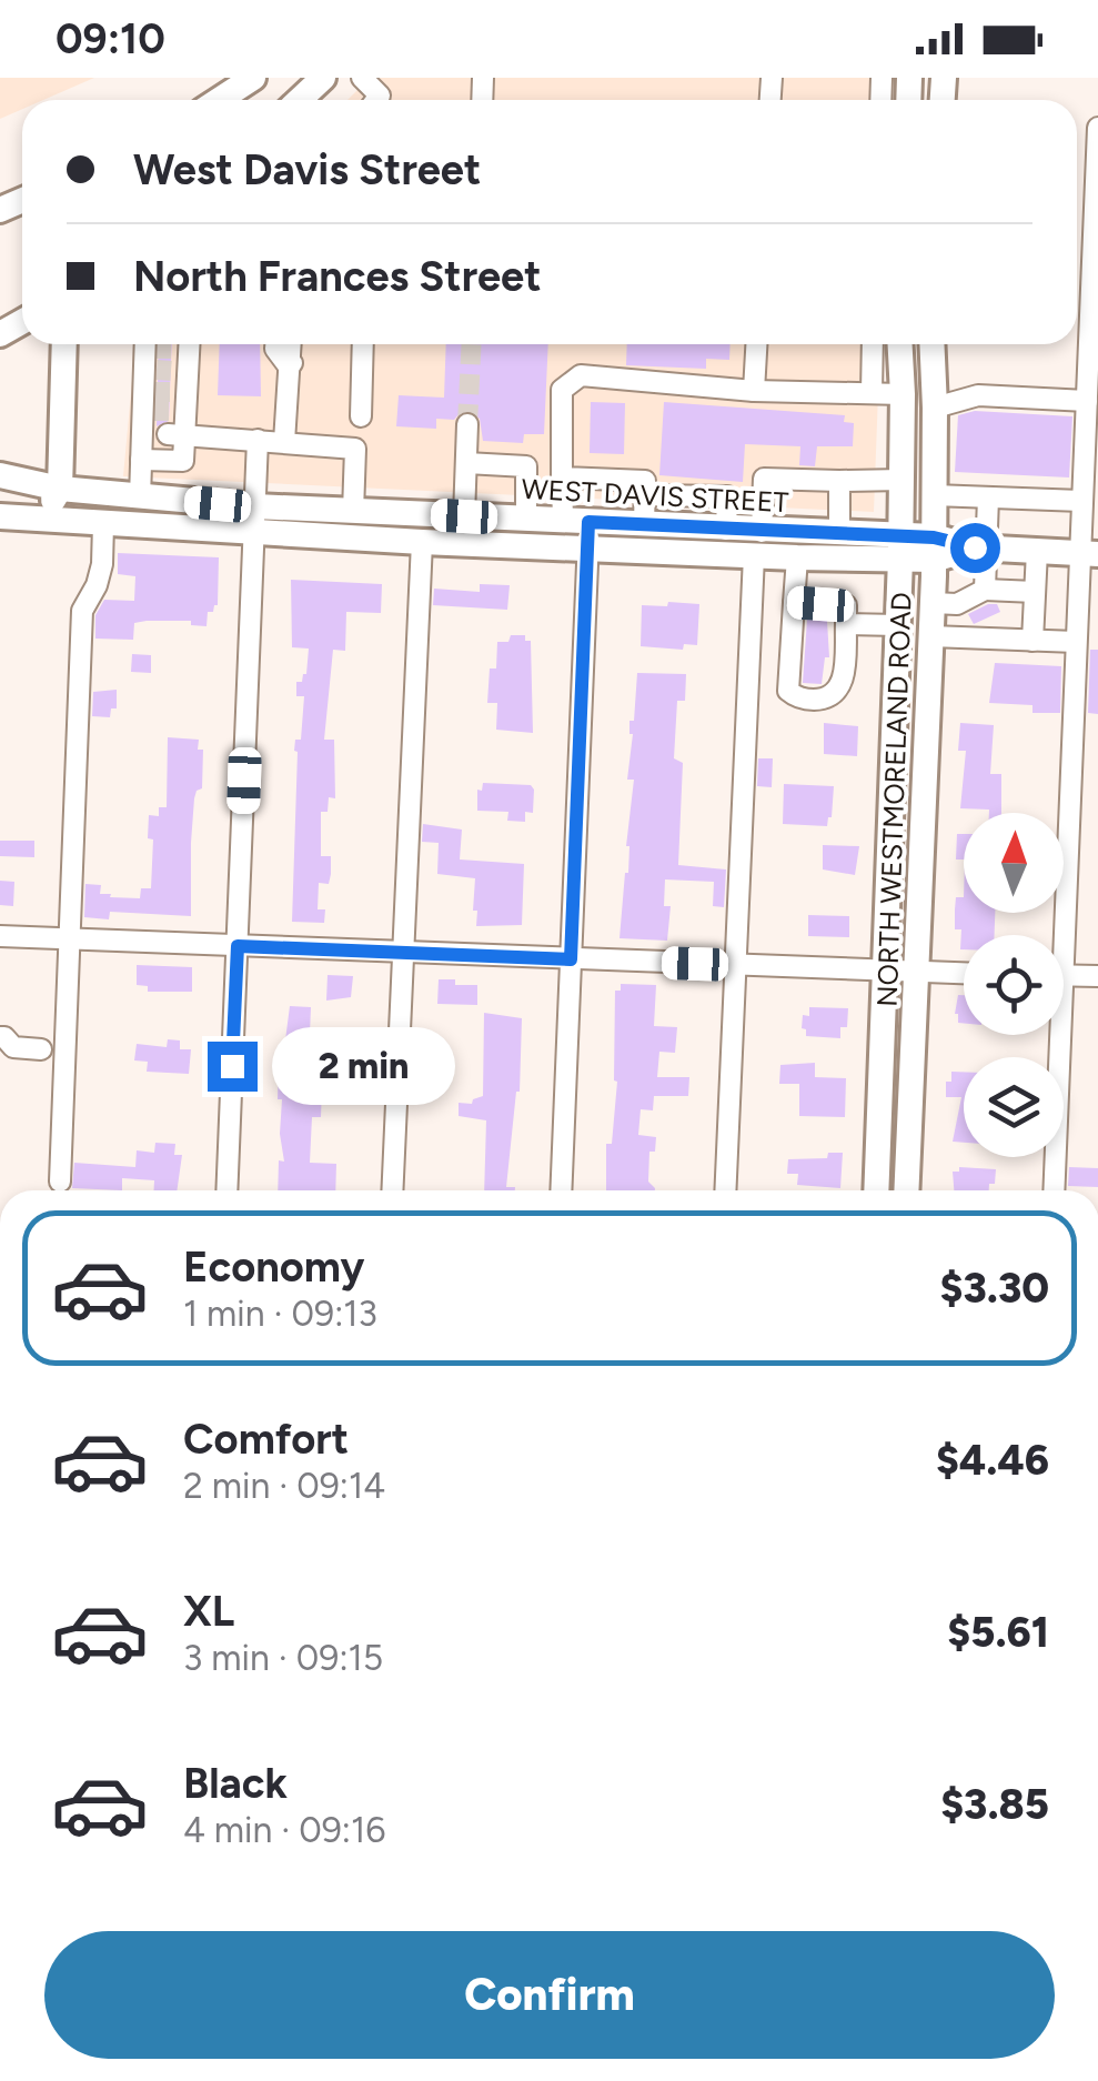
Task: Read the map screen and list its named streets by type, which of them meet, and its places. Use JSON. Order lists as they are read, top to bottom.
{
  "streets": {
    "main road": ["WEST DAVIS STREET", "NORTH WESTMORELAND ROAD"]
  },
  "crossings": [
    ["WEST DAVIS STREET", "NORTH WESTMORELAND ROAD"]
  ],
  "north": "top",
  "page": {
    "status": "09:10",
    "banner": ["West Davis Street", "North Frances Street"],
    "bubble": "2 min",
    "list": [
      {
        "name": "Economy",
        "note": "1 min · 09:13",
        "value": "$3.30"
      },
      {
        "name": "Comfort",
        "note": "2 min · 09:14",
        "value": "$4.46"
      },
      {
        "name": "XL",
        "note": "3 min · 09:15",
        "value": "$5.61"
      },
      {
        "name": "Black",
        "note": "4 min · 09:16",
        "value": "$3.85"
      }
    ],
    "buttons": "Confirm"
  }
}
